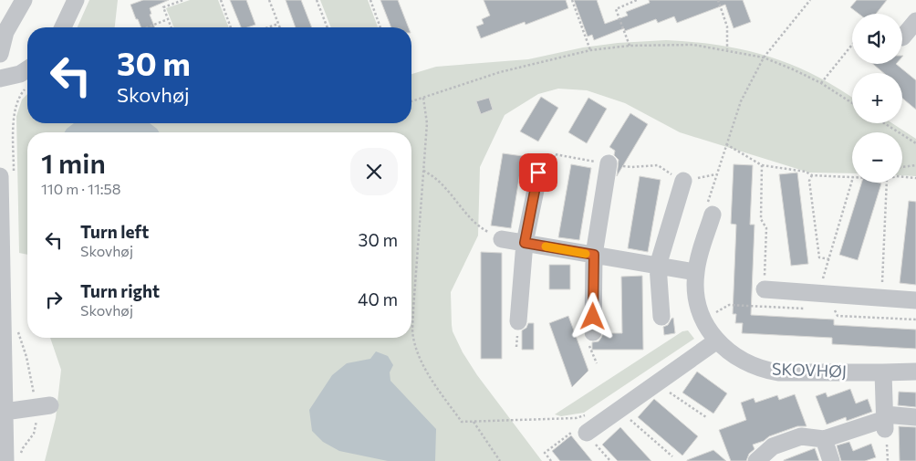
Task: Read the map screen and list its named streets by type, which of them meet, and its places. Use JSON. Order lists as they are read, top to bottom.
{
  "streets": {
    "street": ["SKOVHØJ"]
  },
  "page": {
    "map_buttons": ["+", "−"],
    "turn": ["30 m", "Skovhøj"],
    "heading": ["1 min", "110 m · 11:58"],
    "list": [
      {
        "name": "Turn left",
        "note": "Skovhøj",
        "value": "30 m"
      },
      {
        "name": "Turn right",
        "note": "Skovhøj",
        "value": "40 m"
      }
    ]
  }
}
